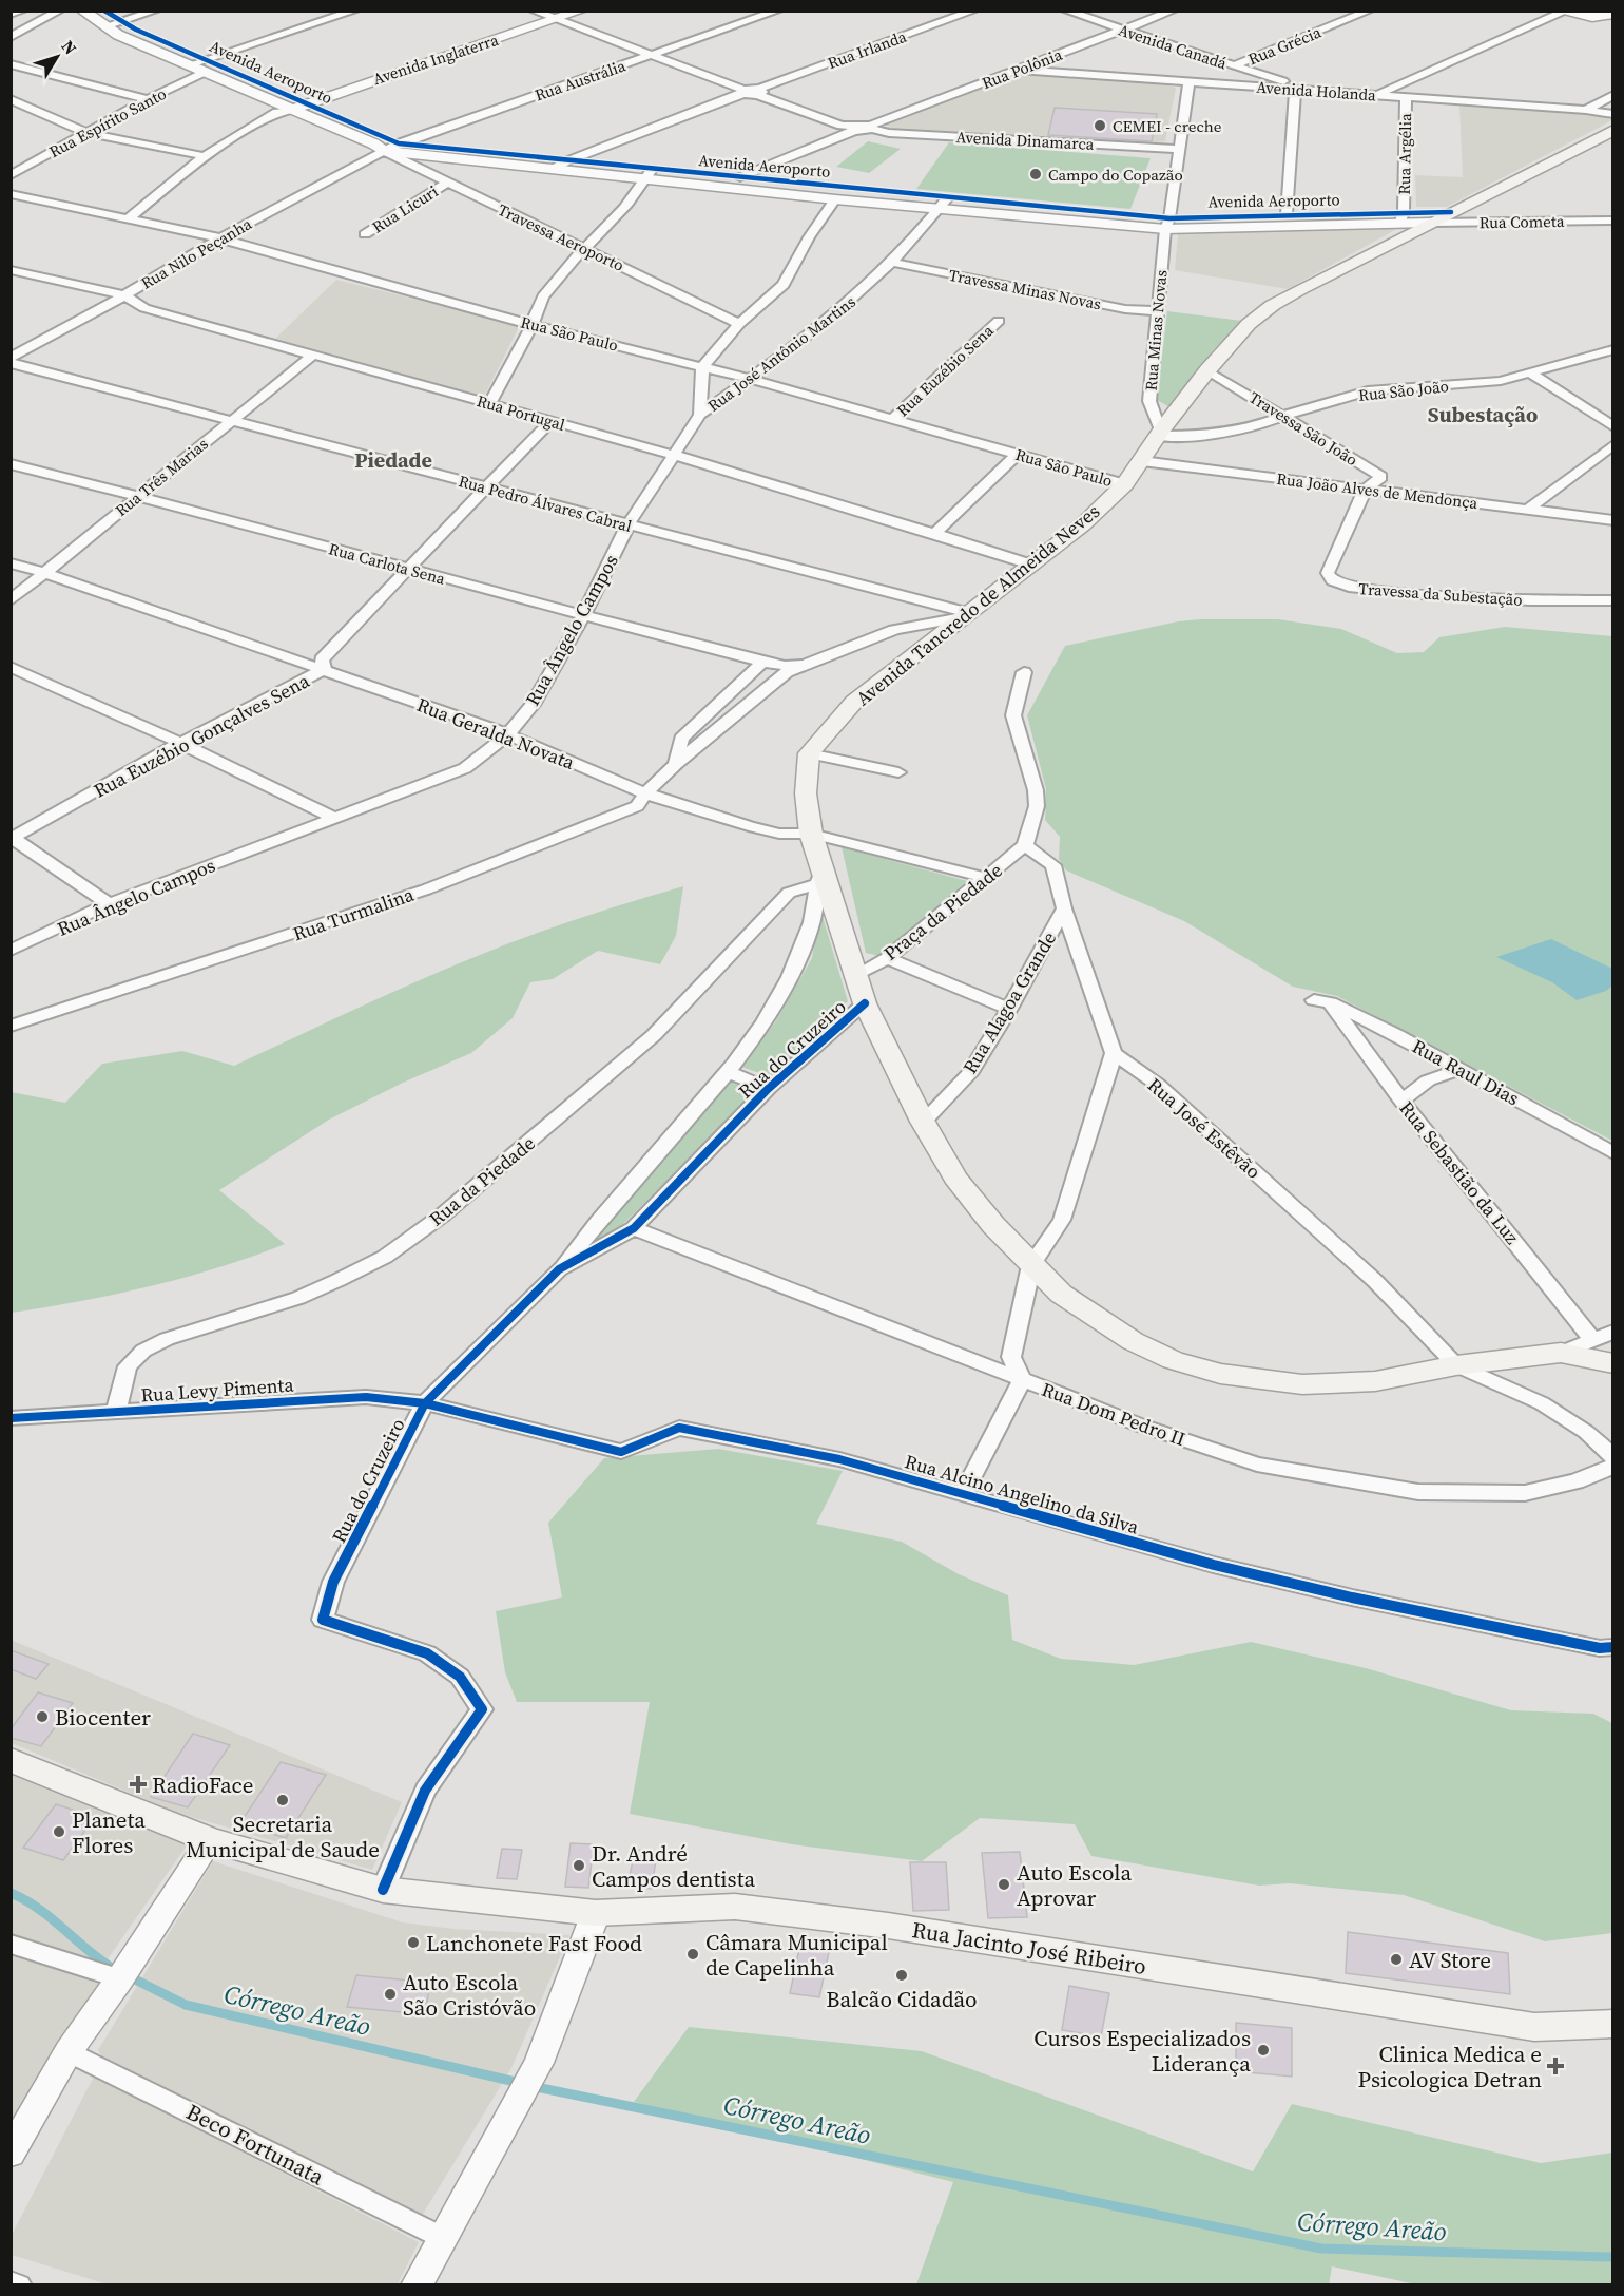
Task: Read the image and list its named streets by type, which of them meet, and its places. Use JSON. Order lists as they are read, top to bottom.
{
  "streets": {
    "main road": ["Avenida Tancredo de Almeida Neves", "Rua Jacinto José Ribeiro"],
    "street": [
      "Rua Grécia",
      "Avenida Canadá",
      "Rua Irlanda",
      "Avenida Inglaterra",
      "Rua Polônia",
      "Avenida Aeroporto",
      "Rua Austrália",
      "Avenida Holanda",
      "Rua Espírito Santo",
      "Avenida Dinamarca",
      "Rua Argélia",
      "Rua Licuri",
      "Rua Cometa",
      "Travessa Aeroporto",
      "Rua Nilo Peçanha",
      "Travessa Minas Novas",
      "Rua Minas Novas",
      "Rua São Paulo",
      "Rua José Antônio Martins",
      "Rua Euzébio Sena",
      "Rua São João",
      "Rua Portugal",
      "Travessa São João",
      "Rua Três Marias",
      "Rua João Alves de Mendonça",
      "Rua Pedro Álvares Cabral",
      "Rua Carlota Sena",
      "Travessa da Subestação",
      "Rua Ângelo Campos",
      "Rua Geralda Novata",
      "Rua Euzébio Gonçalves Sena",
      "Praça da Piedade",
      "Rua Turmalina",
      "Rua Alagoa Grande",
      "Rua do Cruzeiro",
      "Rua Raul Dias",
      "Rua José Estêvão",
      "Rua Sebastião da Luz",
      "Rua da Piedade",
      "Rua Levy Pimenta",
      "Rua Dom Pedro II",
      "Rua Alcino Angelino da Silva",
      "Beco Fortunata"
    ]
  },
  "crossings": [
    ["Rua Grécia", "Avenida Canadá"],
    ["Avenida Canadá", "Rua Polônia"],
    ["Avenida Canadá", "Avenida Holanda"],
    ["Avenida Inglaterra", "Avenida Aeroporto"],
    ["Rua Polônia", "Avenida Holanda"],
    ["Rua Polônia", "Avenida Dinamarca"],
    ["Avenida Aeroporto", "Rua Austrália"],
    ["Avenida Aeroporto", "Rua Espírito Santo"],
    ["Avenida Aeroporto", "Rua Argélia"],
    ["Avenida Aeroporto", "Rua Cometa"],
    ["Avenida Aeroporto", "Travessa Aeroporto"],
    ["Avenida Aeroporto", "Rua Nilo Peçanha"],
    ["Avenida Aeroporto", "Rua Minas Novas"],
    ["Avenida Aeroporto", "Rua José Antônio Martins"],
    ["Avenida Aeroporto", "Avenida Tancredo de Almeida Neves"],
    ["Rua Austrália", "Travessa Aeroporto"],
    ["Rua Austrália", "Rua Nilo Peçanha"],
    ["Avenida Holanda", "Rua Argélia"],
    ["Avenida Holanda", "Rua Minas Novas"],
    ["Avenida Dinamarca", "Rua Minas Novas"],
    ["Rua Licuri", "Travessa Aeroporto"],
    ["Rua Cometa", "Avenida Tancredo de Almeida Neves"],
    ["Travessa Aeroporto", "Rua Nilo Peçanha"],
    ["Rua Nilo Peçanha", "Rua São Paulo"],
    ["Rua Nilo Peçanha", "Rua Portugal"],
    ["Travessa Minas Novas", "Rua Minas Novas"],
    ["Travessa Minas Novas", "Rua José Antônio Martins"],
    ["Rua Minas Novas", "Rua São João"],
    ["Rua Minas Novas", "Avenida Tancredo de Almeida Neves"],
    ["Rua São Paulo", "Rua José Antônio Martins"],
    ["Rua São Paulo", "Rua Euzébio Sena"],
    ["Rua São Paulo", "Avenida Tancredo de Almeida Neves"],
    ["Rua José Antônio Martins", "Rua Ângelo Campos"],
    ["Rua São João", "Travessa São João"],
    ["Rua São João", "Avenida Tancredo de Almeida Neves"],
    ["Rua Portugal", "Rua Três Marias"],
    ["Rua Portugal", "Avenida Tancredo de Almeida Neves"],
    ["Rua Portugal", "Rua Ângelo Campos"],
    ["Rua Portugal", "Rua Euzébio Gonçalves Sena"],
    ["Travessa São João", "Rua João Alves de Mendonça"],
    ["Travessa São João", "Travessa da Subestação"],
    ["Travessa São João", "Avenida Tancredo de Almeida Neves"],
    ["Rua Três Marias", "Rua Pedro Álvares Cabral"],
    ["Rua Três Marias", "Rua Carlota Sena"],
    ["Rua Três Marias", "Rua Geralda Novata"],
    ["Rua João Alves de Mendonça", "Travessa da Subestação"],
    ["Rua João Alves de Mendonça", "Avenida Tancredo de Almeida Neves"],
    ["Rua Pedro Álvares Cabral", "Avenida Tancredo de Almeida Neves"],
    ["Rua Pedro Álvares Cabral", "Rua Ângelo Campos"],
    ["Rua Pedro Álvares Cabral", "Rua Euzébio Gonçalves Sena"],
    ["Rua Pedro Álvares Cabral", "Rua Turmalina"],
    ["Rua Carlota Sena", "Rua Ângelo Campos"],
    ["Rua Carlota Sena", "Rua Euzébio Gonçalves Sena"],
    ["Rua Carlota Sena", "Rua Turmalina"],
    ["Avenida Tancredo de Almeida Neves", "Rua Turmalina"],
    ["Rua Ângelo Campos", "Rua Geralda Novata"],
    ["Rua Geralda Novata", "Rua Euzébio Gonçalves Sena"],
    ["Rua Geralda Novata", "Praça da Piedade"],
    ["Rua Geralda Novata", "Rua Turmalina"],
    ["Rua do Cruzeiro", "Rua da Piedade"],
    ["Rua do Cruzeiro", "Rua Levy Pimenta"],
    ["Rua do Cruzeiro", "Rua Dom Pedro II"],
    ["Rua do Cruzeiro", "Rua Alcino Angelino da Silva"],
    ["Rua do Cruzeiro", "Rua Jacinto José Ribeiro"],
    ["Rua Raul Dias", "Rua Sebastião da Luz"],
    ["Rua da Piedade", "Rua Levy Pimenta"],
    ["Rua Levy Pimenta", "Rua Alcino Angelino da Silva"]
  ],
  "districts": ["Subestação", "Piedade"],
  "water": ["Córrego Areão"],
  "places": {
    "other": [
      "CEMEI - creche",
      "Campo do Copazão",
      "Biocenter",
      "Secretaria Municipal de Saude",
      "Planeta Flores",
      "Dr. André Campos dentista",
      "Auto Escola Aprovar",
      "Lanchonete Fast Food",
      "Câmara Municipal de Capelinha",
      "AV Store",
      "Balcão Cidadão",
      "Auto Escola São Cristóvão",
      "Cursos Especializados Liderança"
    ],
    "health": ["RadioFace", "Clinica Medica e Psicologica Detran"]
  },
  "north": "top right"
}
